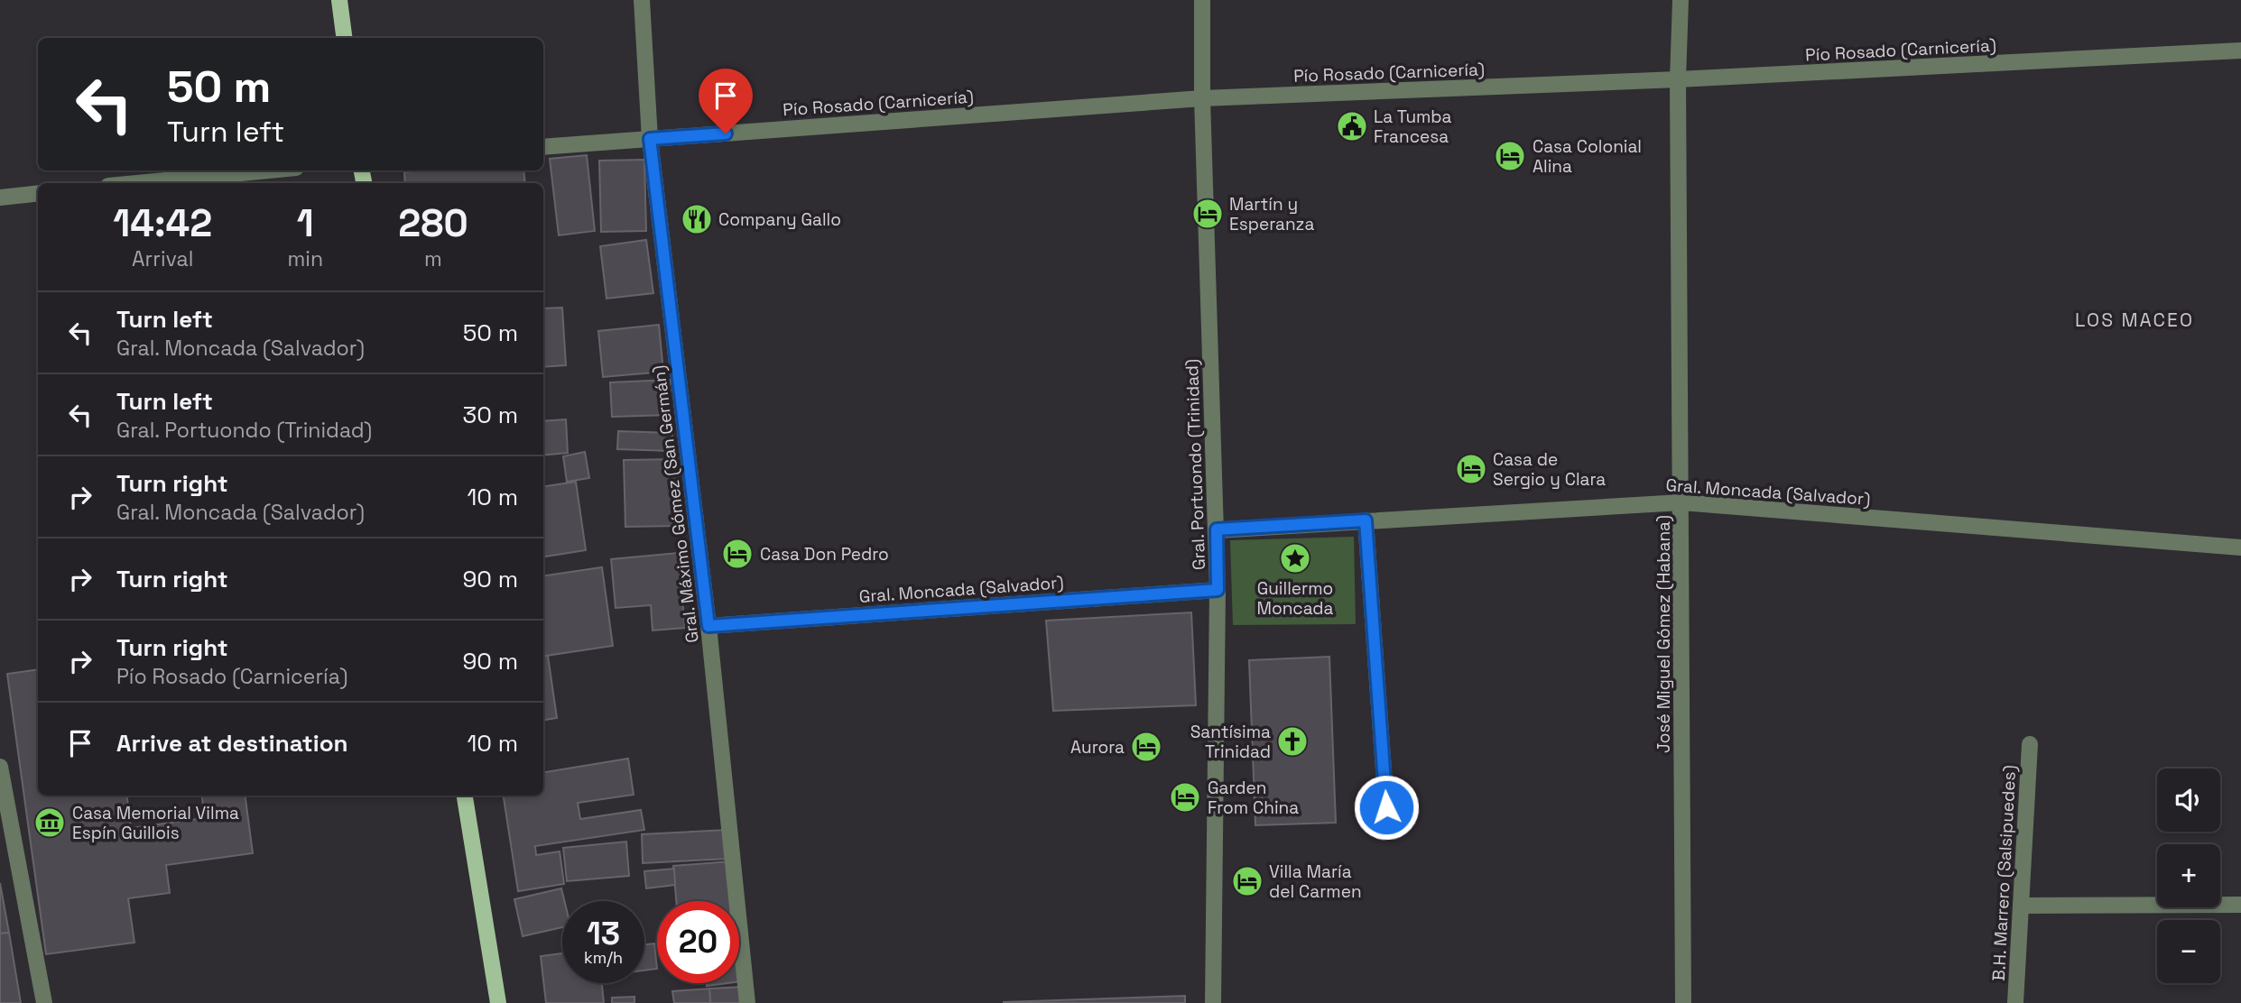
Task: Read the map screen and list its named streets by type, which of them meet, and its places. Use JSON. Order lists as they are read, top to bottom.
{
  "streets": {
    "street": [
      "Pío Rosado (Carnicería)",
      "Gral. Portuondo (Trinidad)",
      "Gral. Moncada (Salvador)",
      "Gral. Máximo Gómez (San Germán)",
      "José Miguel Gómez (Habana)",
      "B.H. Marrero (Salsipuedes)"
    ]
  },
  "crossings": [
    ["Pío Rosado (Carnicería)", "Gral. Portuondo (Trinidad)"],
    ["Pío Rosado (Carnicería)", "Gral. Máximo Gómez (San Germán)"],
    ["Pío Rosado (Carnicería)", "José Miguel Gómez (Habana)"],
    ["Gral. Portuondo (Trinidad)", "Gral. Moncada (Salvador)"],
    ["Gral. Moncada (Salvador)", "Gral. Máximo Gómez (San Germán)"],
    ["Gral. Moncada (Salvador)", "José Miguel Gómez (Habana)"]
  ],
  "districts": ["LOS MACEO"],
  "places": {
    "public building": ["La Tumba Francesa"],
    "hotel": [
      "Casa Colonial Alina",
      "Martín y Esperanza",
      "Casa de Sergio y Clara",
      "Casa Don Pedro",
      "Aurora",
      "Garden From China",
      "Villa María del Carmen"
    ],
    "restaurant": ["Company Gallo"],
    "place": ["Guillermo Moncada"],
    "church": ["Santísima Trinidad"],
    "museum": ["Casa Memorial Vilma Espín Guillois"]
  },
  "page": {
    "turn": ["50 m", "Turn left"],
    "eta": [
      "14:42",
      "Arrival",
      "1",
      "min",
      "280",
      "m"
    ],
    "list": [
      {
        "name": "Turn left",
        "note": "Gral. Moncada (Salvador)",
        "value": "50 m"
      },
      {
        "name": "Turn left",
        "note": "Gral. Portuondo (Trinidad)",
        "value": "30 m"
      },
      {
        "name": "Turn right",
        "note": "Gral. Moncada (Salvador)",
        "value": "10 m"
      },
      {
        "name": "Turn right",
        "value": "90 m"
      },
      {
        "name": "Turn right",
        "note": "Pío Rosado (Carnicería)",
        "value": "90 m"
      },
      {
        "name": "Arrive at destination",
        "value": "10 m"
      }
    ],
    "map_buttons": ["+", "−"],
    "speed": "13 km/h",
    "limit": "20"
  }
}
